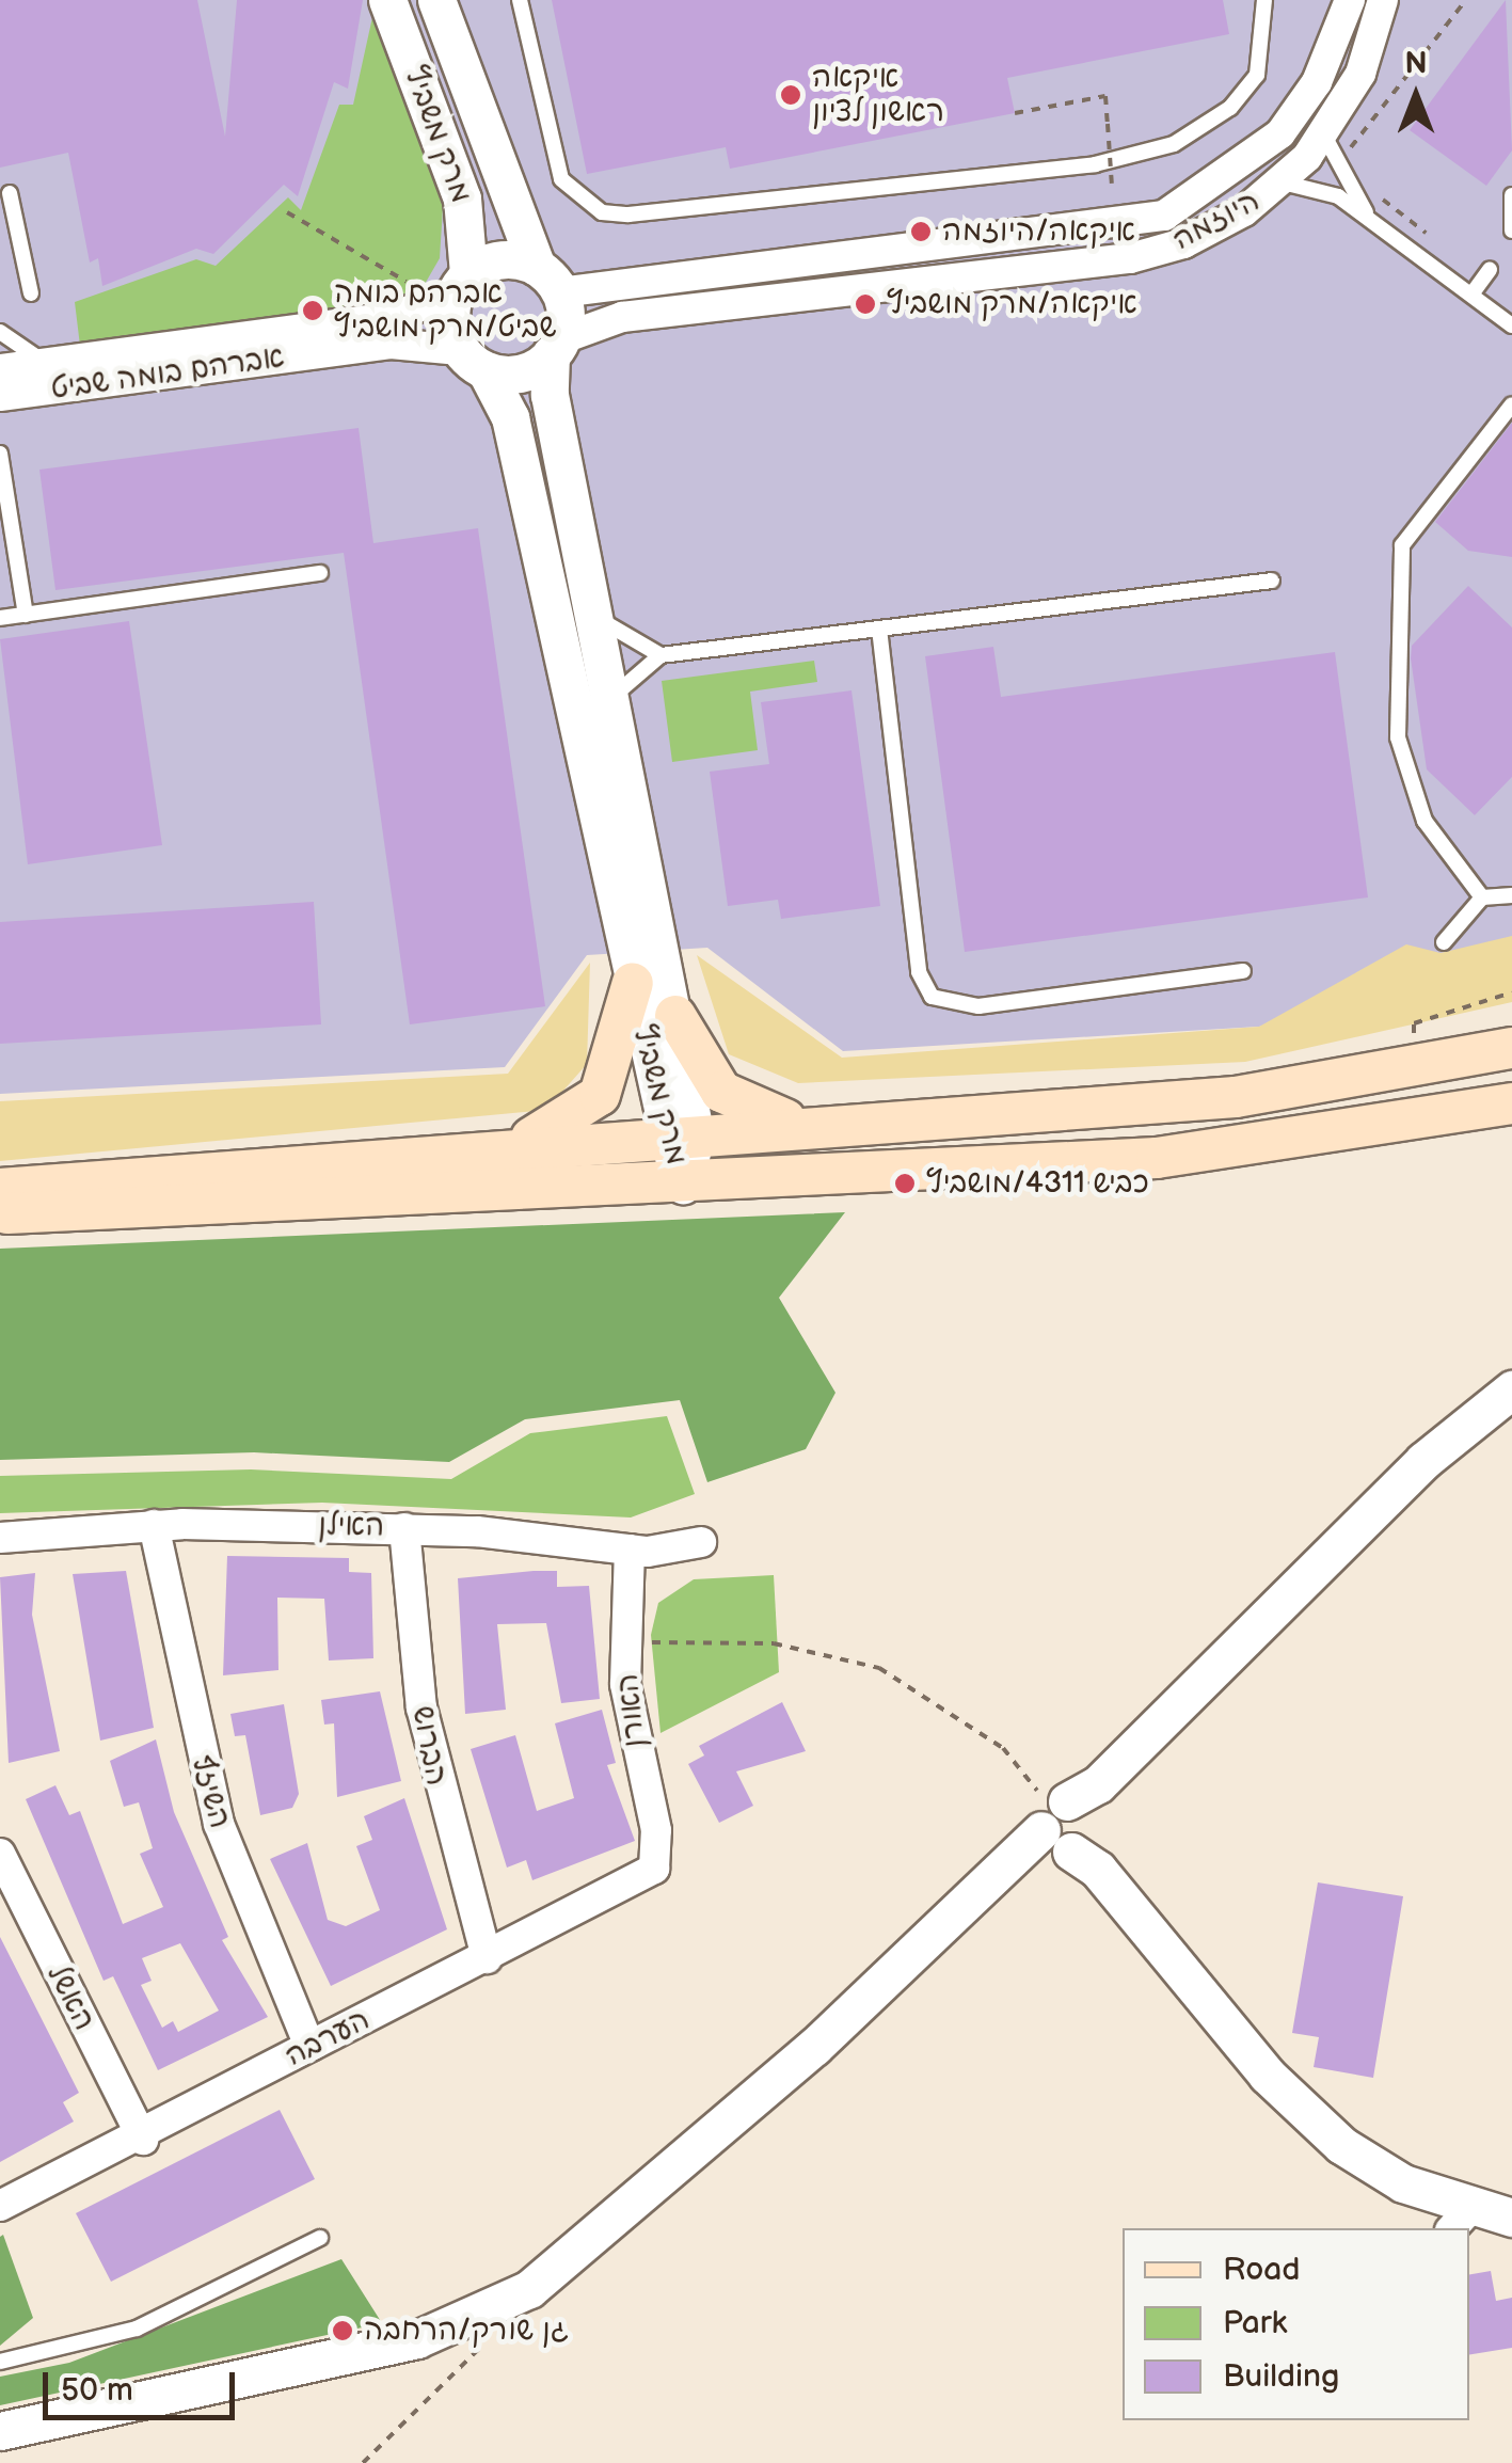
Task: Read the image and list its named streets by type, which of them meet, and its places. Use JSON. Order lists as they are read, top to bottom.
{
  "streets": {
    "street": [
      "מרק משביץ",
      "היוזמה",
      "אברהם בומה שביט",
      "האילן",
      "האורן",
      "הברוש",
      "השיזף",
      "האשל",
      "הערבה"
    ]
  },
  "crossings": [
    ["מרק משביץ", "היוזמה"],
    ["מרק משביץ", "אברהם בומה שביט"],
    ["היוזמה", "אברהם בומה שביט"],
    ["האילן", "האורן"],
    ["האילן", "הברוש"],
    ["האילן", "השיזף"],
    ["האורן", "הערבה"],
    ["הברוש", "הערבה"],
    ["השיזף", "הערבה"],
    ["האשל", "הערבה"]
  ],
  "places": [
    "איקאה ראשון לציון",
    "איקאה/היוזמה",
    "איקאה/מרק מושביץ",
    "אברהם בומה שביט/מרק מושביץ",
    "כביש 4311/מושביץ",
    "גן שורק/הרחבה"
  ],
  "legend": ["Road", "Park", "Building"],
  "scale_bar": "50 m",
  "north": "top"
}
